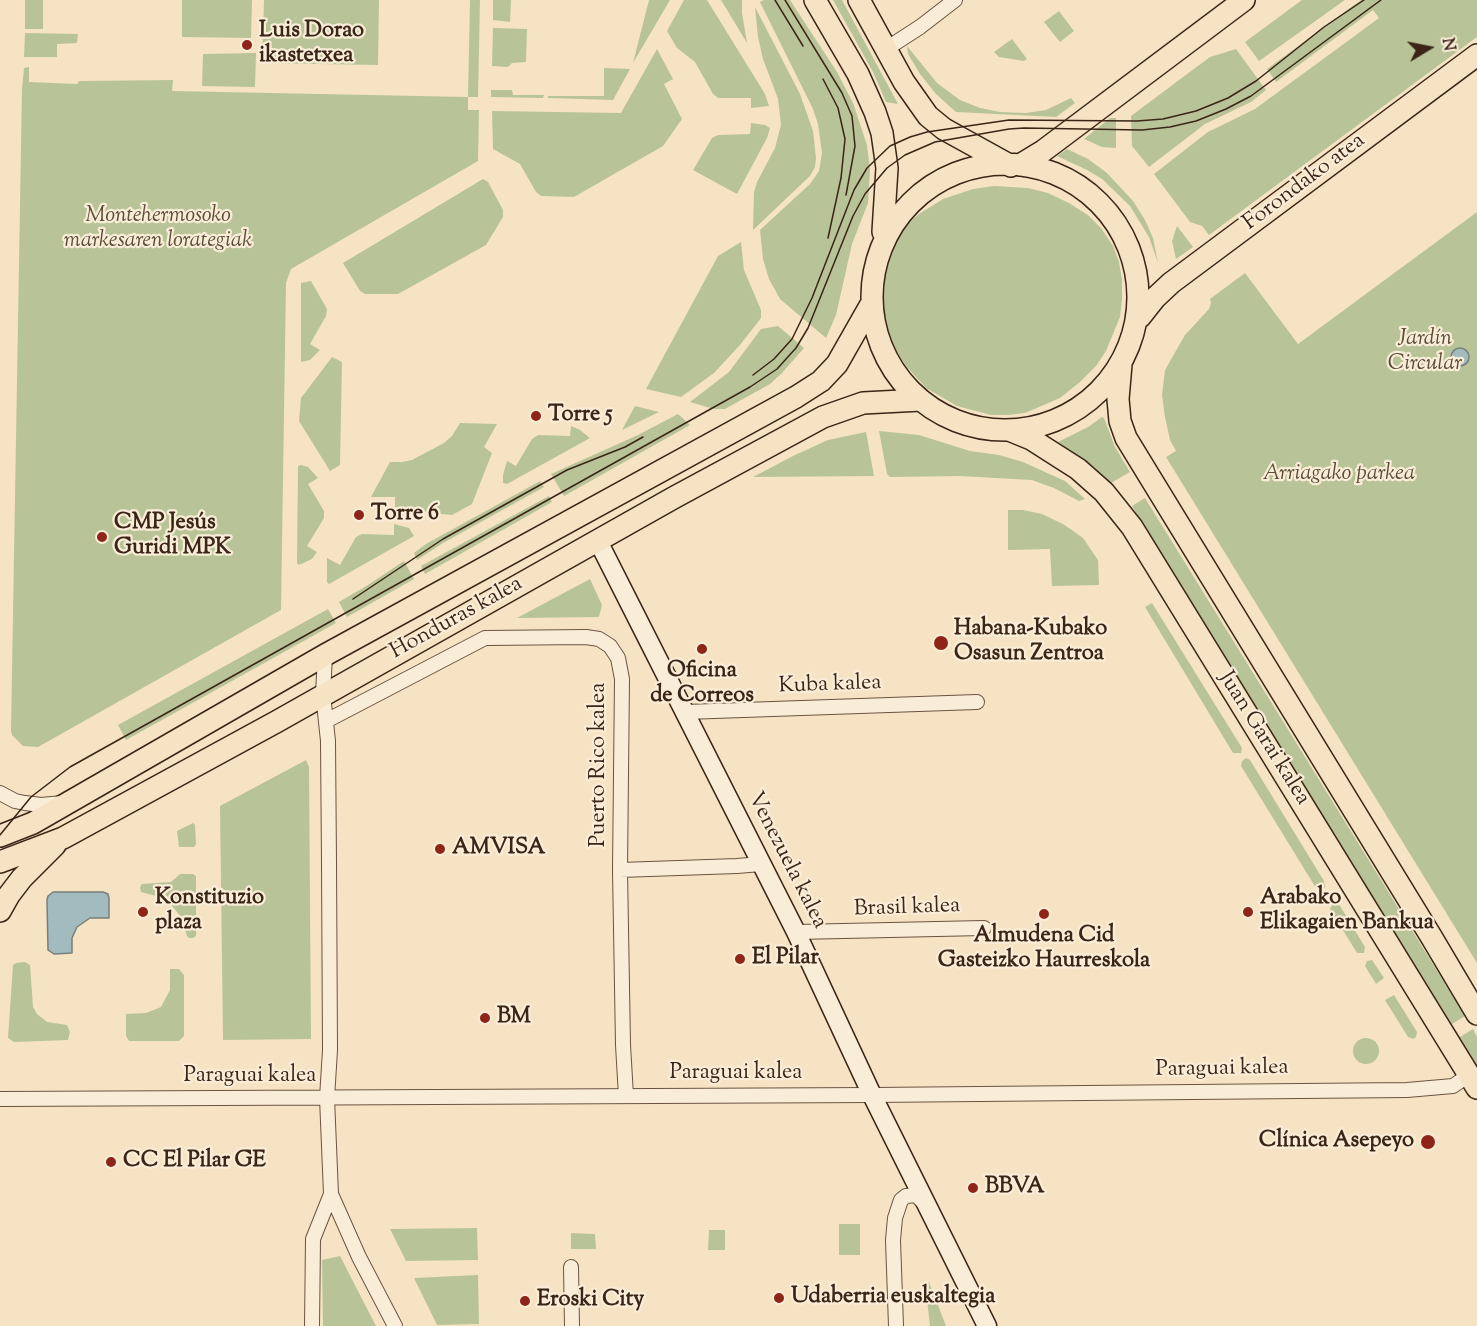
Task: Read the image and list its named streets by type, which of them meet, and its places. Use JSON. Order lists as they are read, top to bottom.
{
  "streets": {
    "main road": ["Forondako atea", "Honduras kalea", "Juan Garai kalea"],
    "street": [
      "Kuba kalea",
      "Puerto Rico kalea",
      "Venezuela kalea",
      "Brasil kalea",
      "Paraguai kalea"
    ]
  },
  "crossings": [
    ["Honduras kalea", "Venezuela kalea"],
    ["Kuba kalea", "Venezuela kalea"],
    ["Juan Garai kalea", "Paraguai kalea"],
    ["Puerto Rico kalea", "Venezuela kalea"],
    ["Puerto Rico kalea", "Paraguai kalea"],
    ["Venezuela kalea", "Brasil kalea"],
    ["Venezuela kalea", "Paraguai kalea"]
  ],
  "parks": ["Montehermosoko markesaren lorategiak", "Jardín Circular", "Arriagako parkea"],
  "places": [
    "Luis Dorao ikastetxea",
    "Torre 5",
    "Torre 6",
    "CMP Jesús Guridi MPK",
    "Habana-Kubako Osasun Zentroa",
    "Oficina de Correos",
    "AMVISA",
    "Konstituzio plaza",
    "Arabako Elikagaien Bankua",
    "Almudena Cid Gasteizko Haurreskola",
    "El Pilar",
    "BM",
    "Clínica Asepeyo",
    "CC El Pilar GE",
    "BBVA",
    "Udaberria euskaltegia",
    "Eroski City"
  ],
  "north": "right"
}
